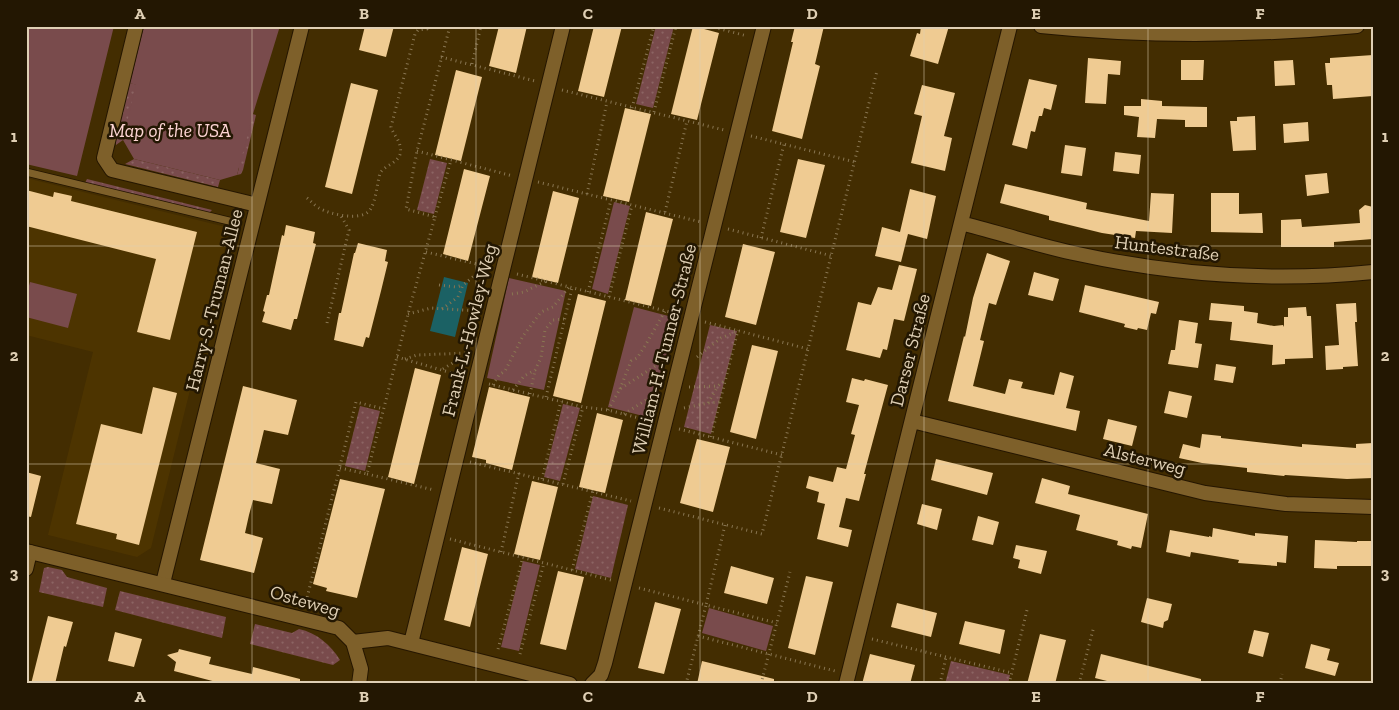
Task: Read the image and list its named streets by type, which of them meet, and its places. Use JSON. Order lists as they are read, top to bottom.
{
  "streets": {
    "street": [
      "Huntestraße",
      "Harry-S.-Truman-Allee",
      "Frank-L.-Howley-Weg",
      "William-H.-Tunner-Straße",
      "Darser Straße",
      "Alsterweg",
      "Osteweg"
    ]
  },
  "crossings": [
    ["Huntestraße", "Darser Straße"],
    ["Harry-S.-Truman-Allee", "Osteweg"],
    ["Frank-L.-Howley-Weg", "Osteweg"],
    ["Darser Straße", "Alsterweg"]
  ],
  "parks": ["Map of the USA"],
  "grid": {
    "columns": [
      "A",
      "B",
      "C",
      "D",
      "E",
      "F"
    ],
    "rows": ["1", "2", "3"]
  }
}
